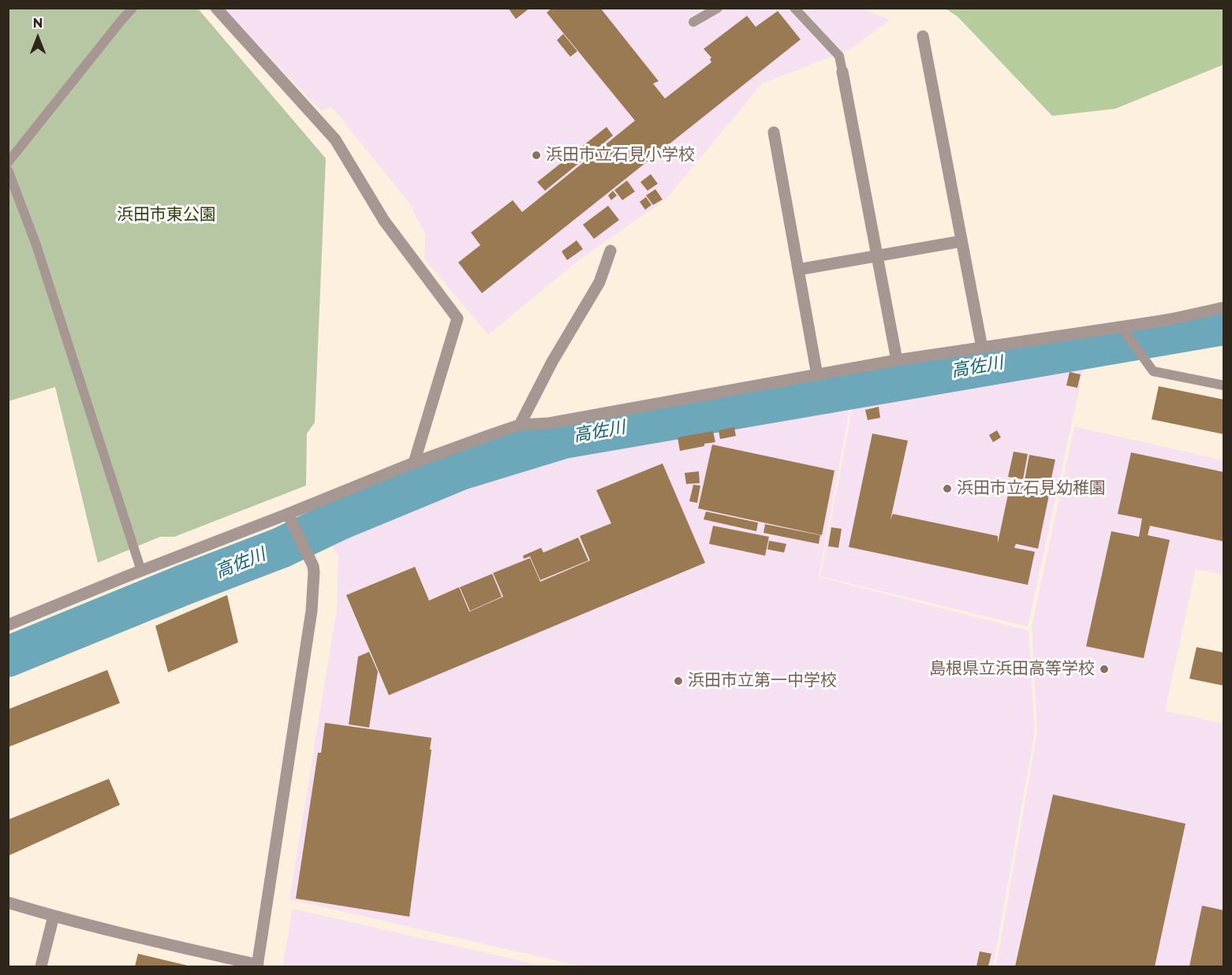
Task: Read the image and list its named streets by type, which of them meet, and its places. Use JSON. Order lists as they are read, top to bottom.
{
  "water": ["高佐川"],
  "parks": ["浜田市東公園"],
  "places": [
    "浜田市立石見小学校",
    "浜田市立石見幼稚園",
    "島根県立浜田高等学校",
    "浜田市立第一中学校"
  ],
  "north": "top"
}
